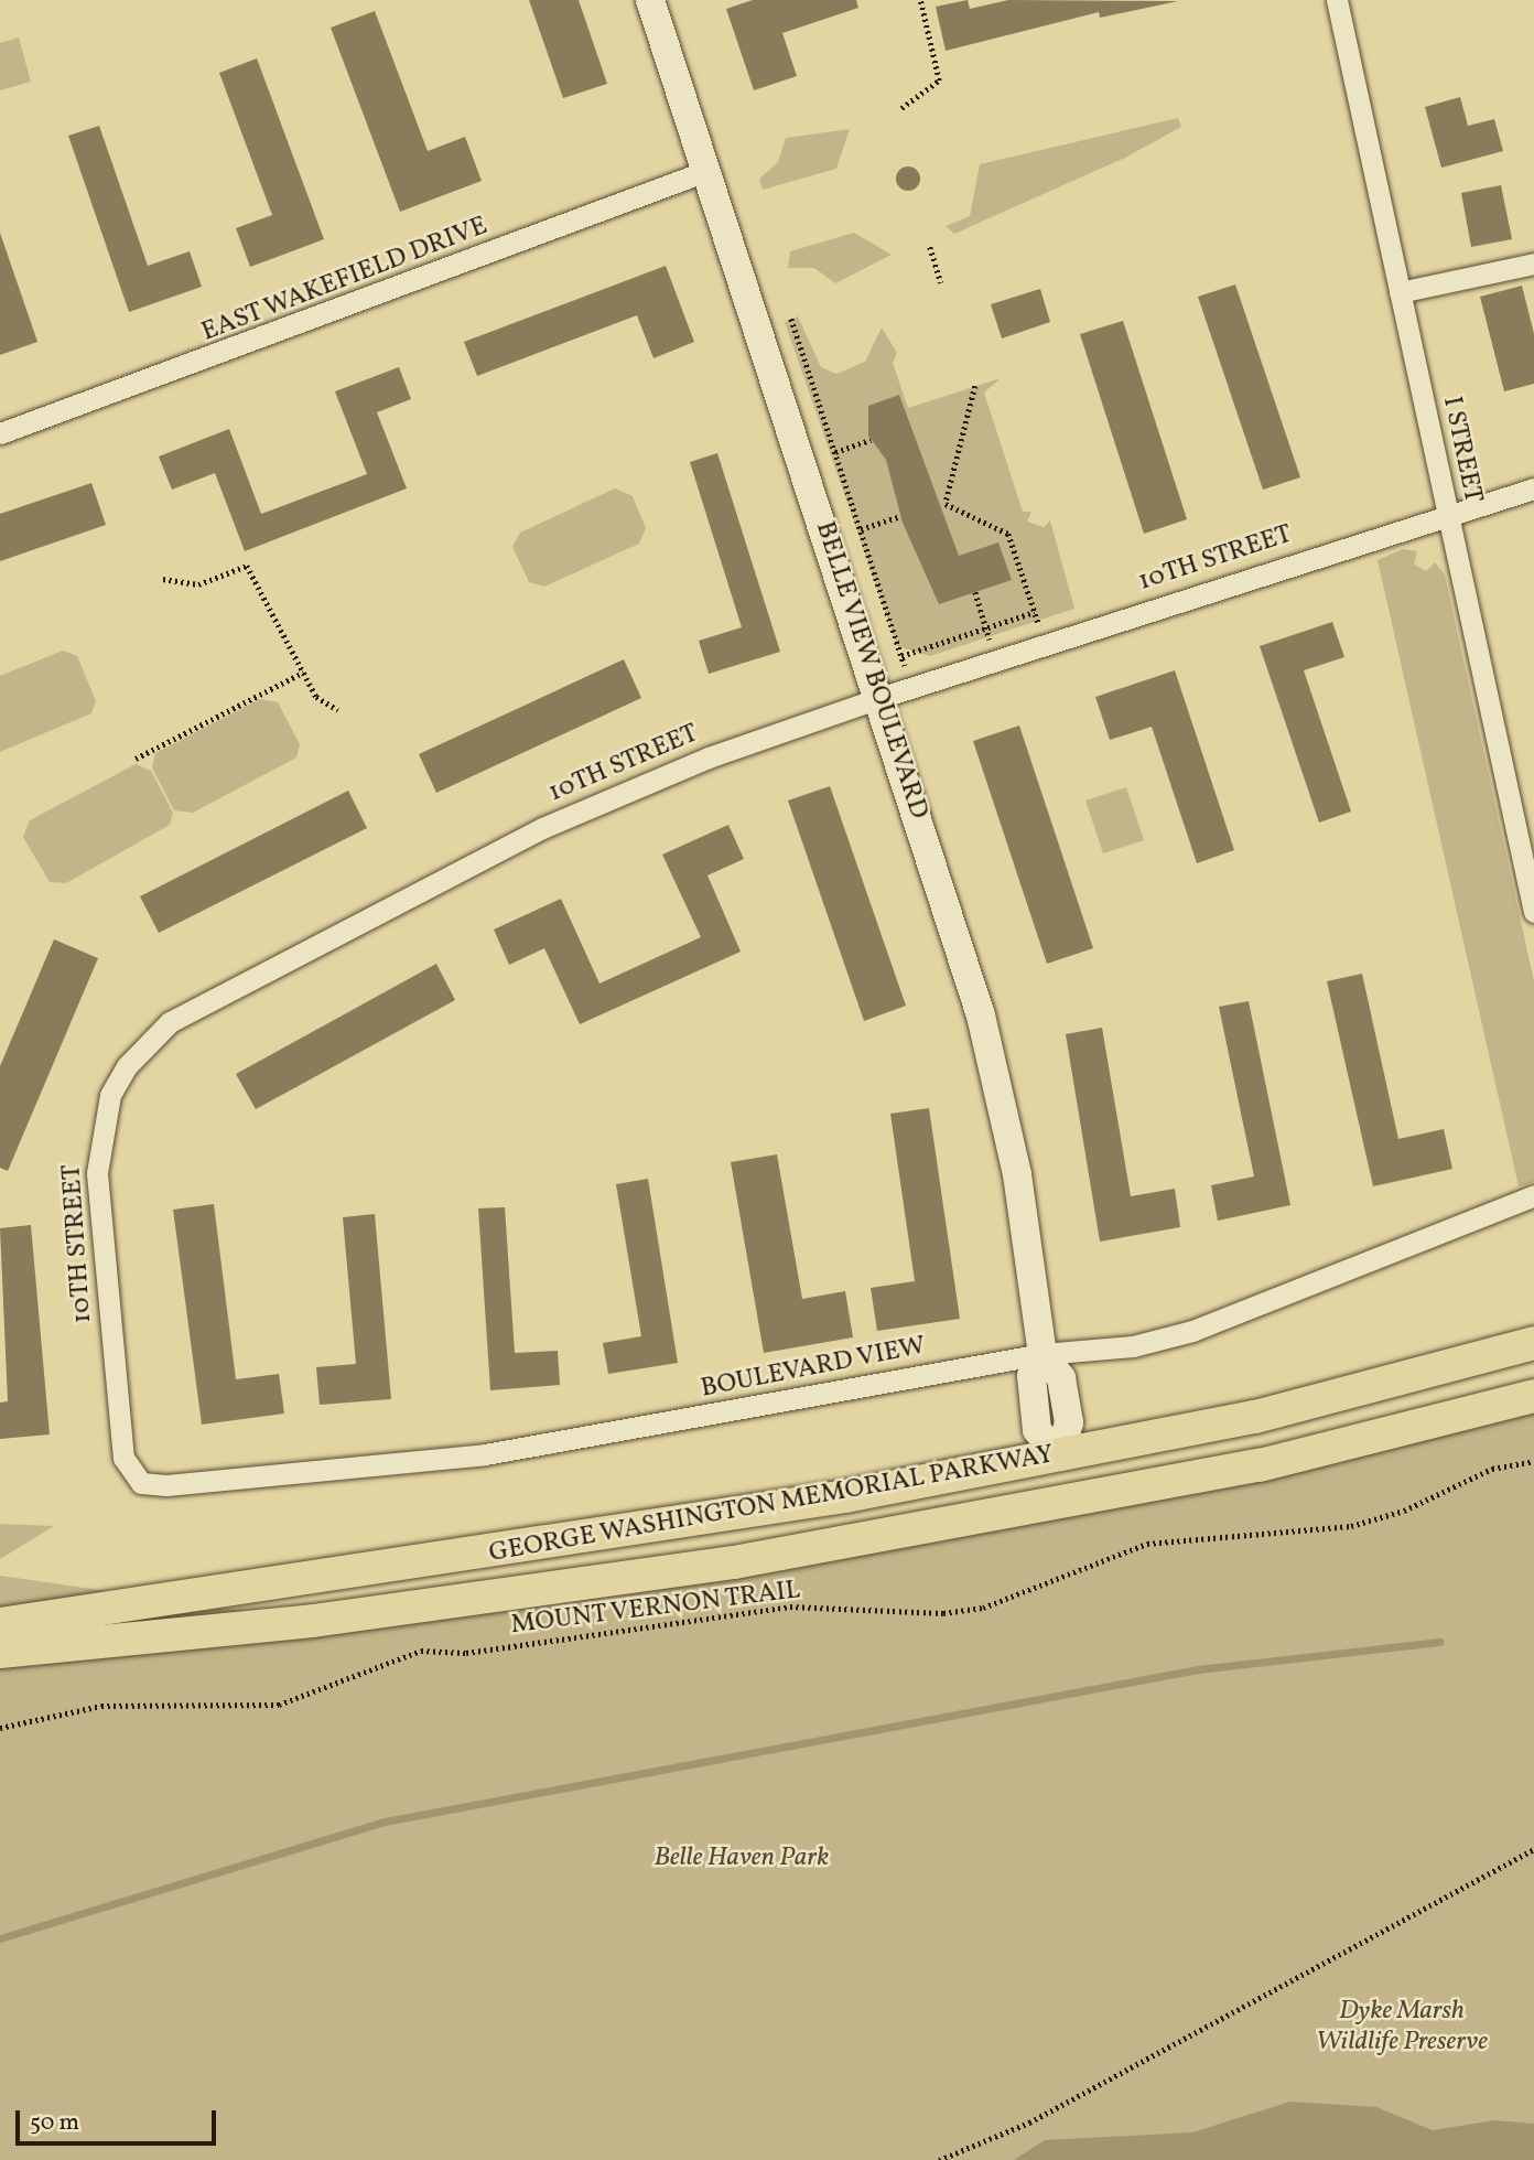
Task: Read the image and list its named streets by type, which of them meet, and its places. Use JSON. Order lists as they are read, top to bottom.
{
  "streets": {
    "main road": ["BELLE VIEW BOULEVARD", "GEORGE WASHINGTON MEMORIAL PARKWAY"],
    "street": [
      "EAST WAKEFIELD DRIVE",
      "I STREET",
      "10TH STREET",
      "BOULEVARD VIEW"
    ],
    "path": ["MOUNT VERNON TRAIL"]
  },
  "crossings": [
    ["EAST WAKEFIELD DRIVE", "BELLE VIEW BOULEVARD"],
    ["I STREET", "10TH STREET"],
    ["10TH STREET", "BELLE VIEW BOULEVARD"],
    ["10TH STREET", "BOULEVARD VIEW"],
    ["BELLE VIEW BOULEVARD", "BOULEVARD VIEW"],
    ["BELLE VIEW BOULEVARD", "GEORGE WASHINGTON MEMORIAL PARKWAY"]
  ],
  "parks": ["Belle Haven Park", "Dyke Marsh Wildlife Preserve"],
  "scale_bar": "50 m"
}
